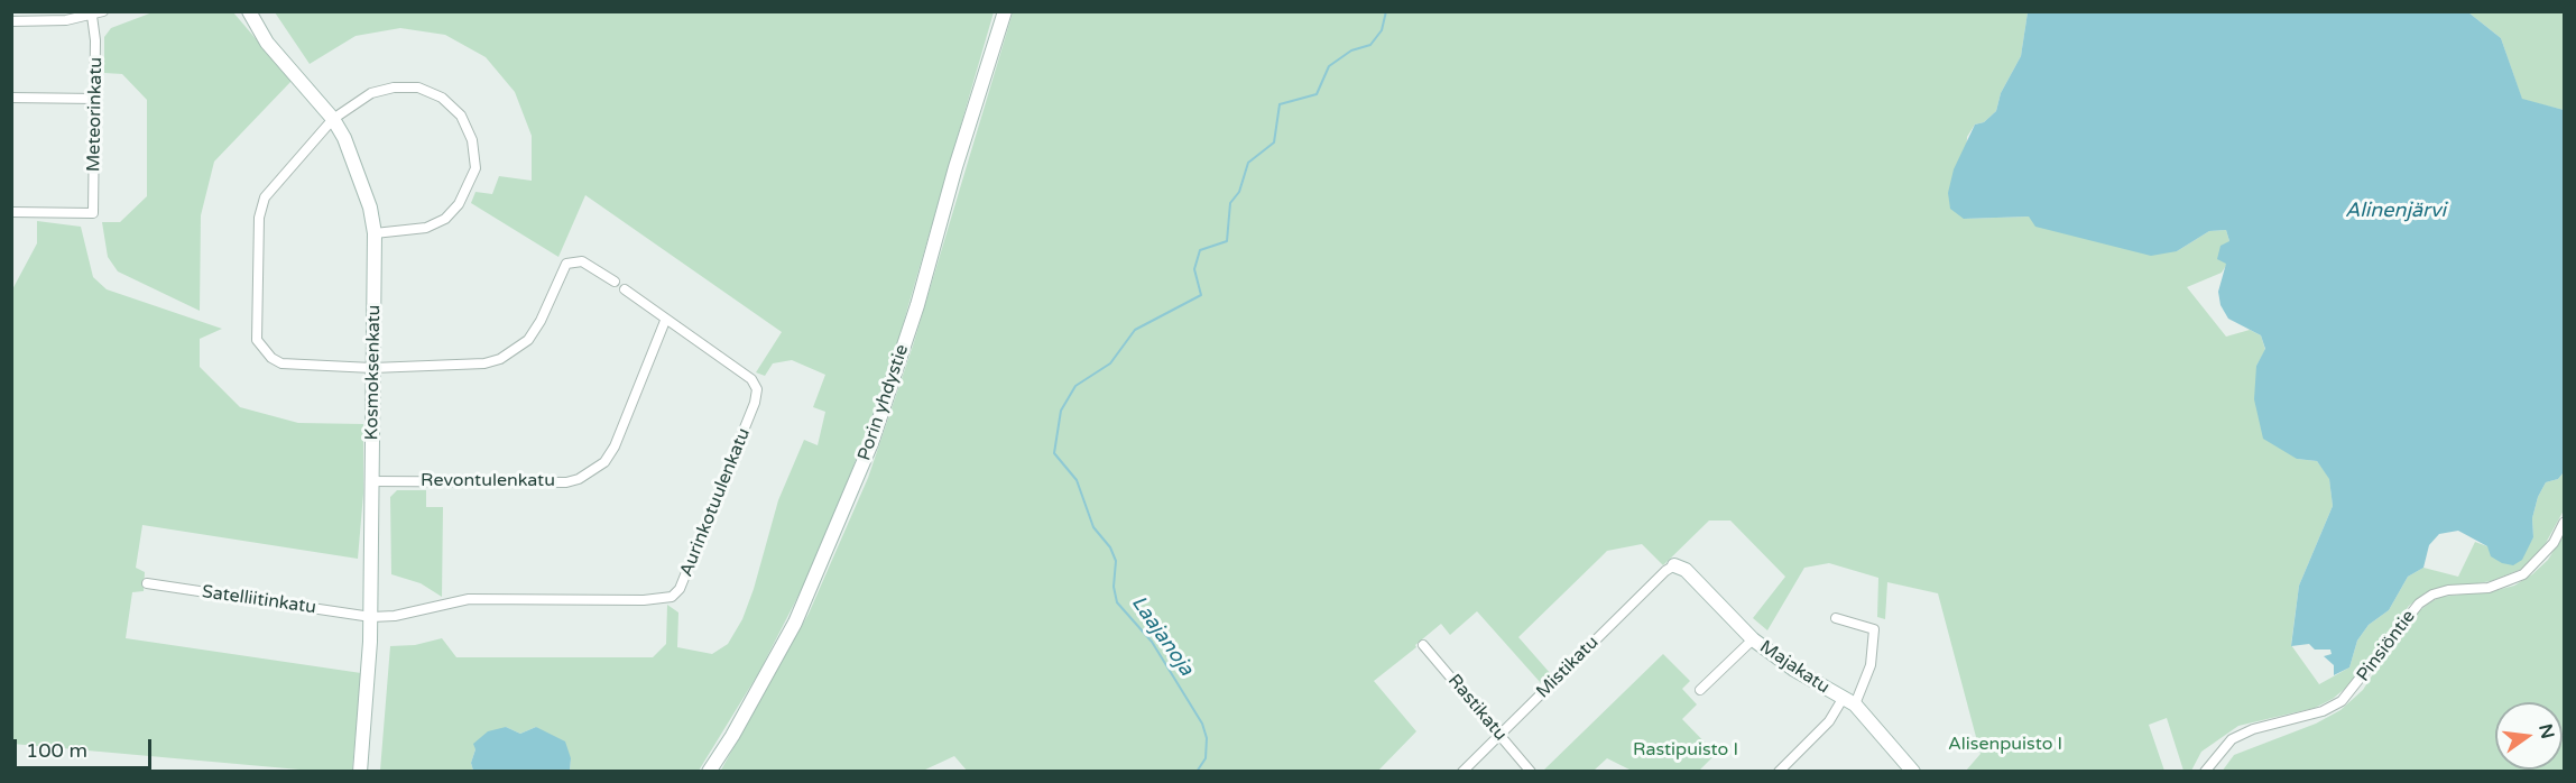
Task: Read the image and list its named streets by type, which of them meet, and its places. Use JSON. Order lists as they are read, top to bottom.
{
  "streets": {
    "street": [
      "Meteorinkatu",
      "Kosmoksenkatu",
      "Porin yhdystie",
      "Revontulenkatu",
      "Aurinkotuulenkatu",
      "Satelliitinkatu",
      "Pinsiöntie",
      "Mistikatu",
      "Majakatu",
      "Rastikatu"
    ]
  },
  "crossings": [
    ["Kosmoksenkatu", "Revontulenkatu"],
    ["Kosmoksenkatu", "Aurinkotuulenkatu"],
    ["Kosmoksenkatu", "Satelliitinkatu"],
    ["Revontulenkatu", "Aurinkotuulenkatu"],
    ["Aurinkotuulenkatu", "Satelliitinkatu"],
    ["Mistikatu", "Majakatu"],
    ["Mistikatu", "Rastikatu"]
  ],
  "water": ["Alinenjärvi", "Laajanoja"],
  "parks": ["Alisenpuisto I", "Rastipuisto I"],
  "scale_bar": "100 m",
  "north": "right"
}
